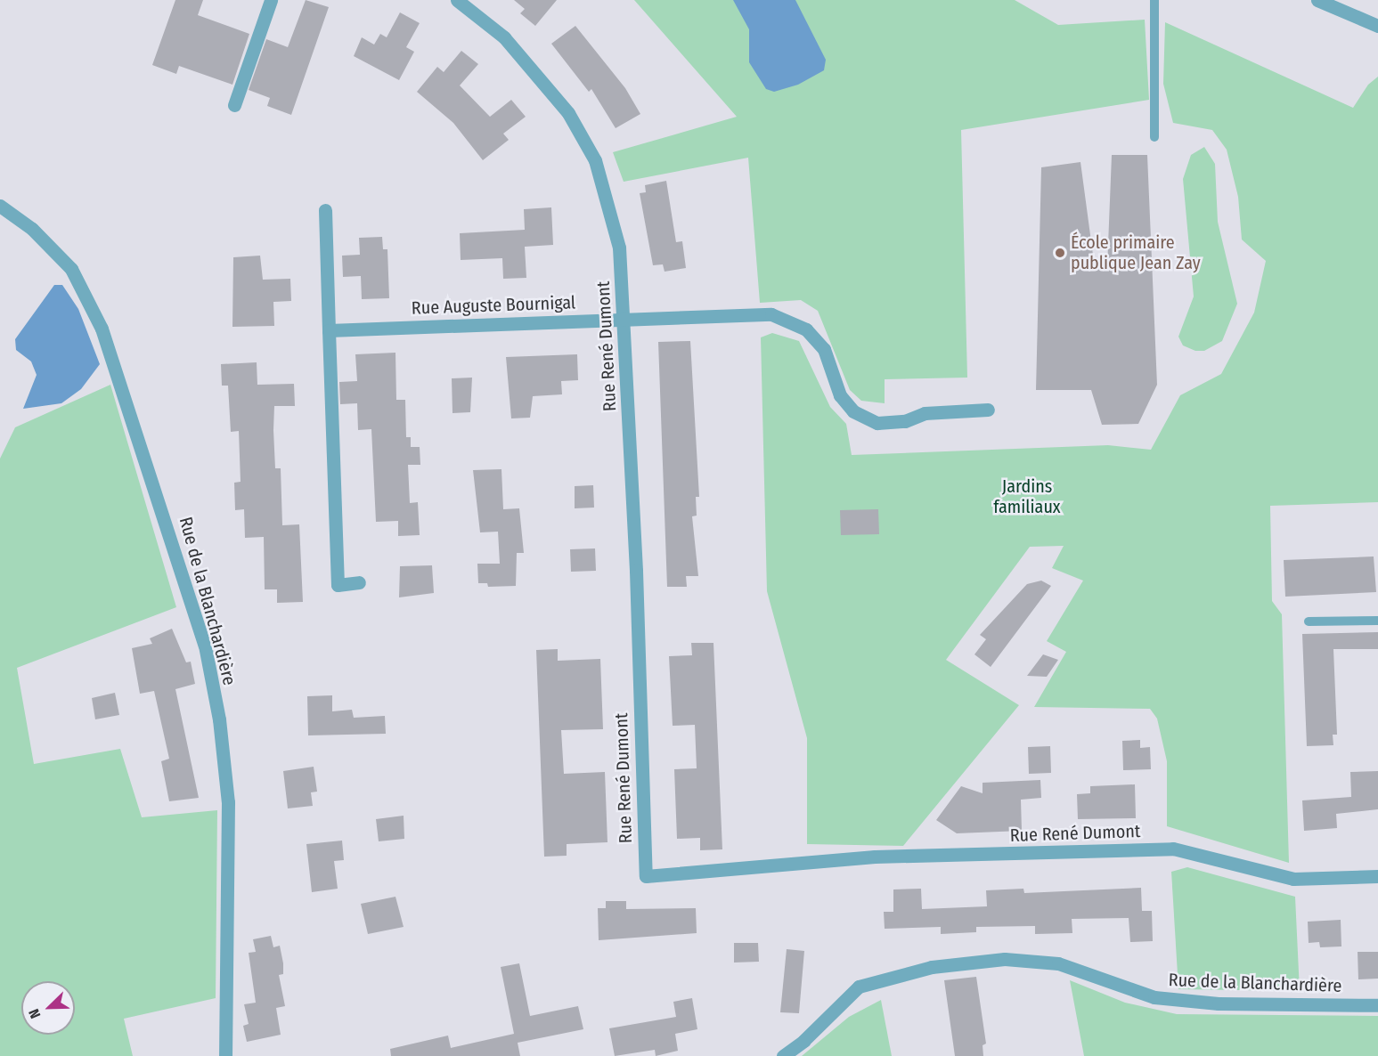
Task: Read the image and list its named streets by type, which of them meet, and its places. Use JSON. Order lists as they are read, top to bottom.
{
  "streets": {
    "street": ["Rue Auguste Bournigal", "Rue René Dumont", "Rue de la Blanchardière"]
  },
  "crossings": [
    ["Rue Auguste Bournigal", "Rue René Dumont"]
  ],
  "parks": ["Jardins familiaux"],
  "places": ["École primaire publique Jean Zay"],
  "north": "bottom left"
}
